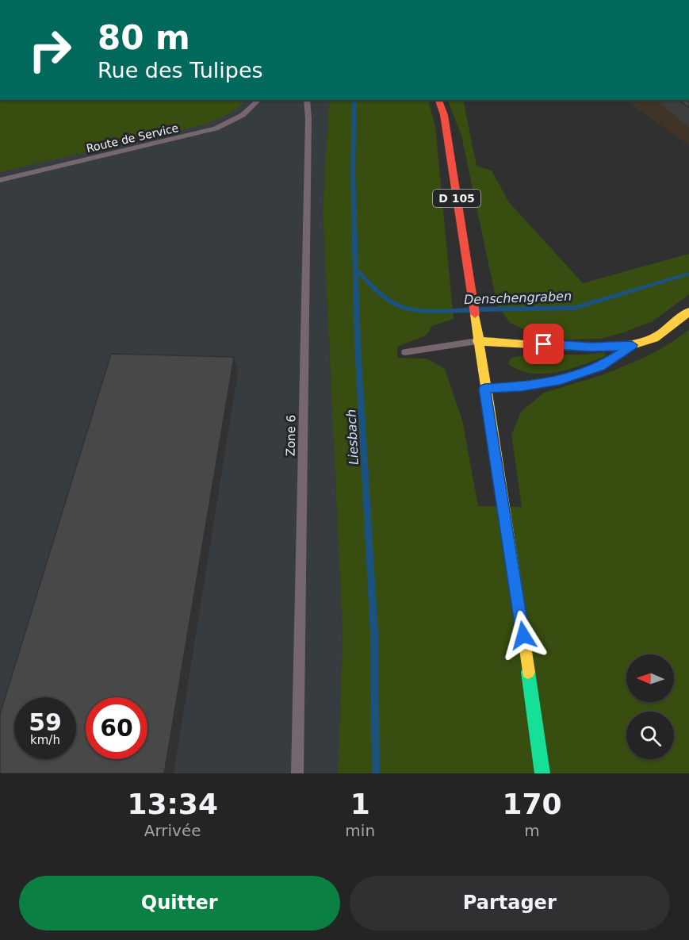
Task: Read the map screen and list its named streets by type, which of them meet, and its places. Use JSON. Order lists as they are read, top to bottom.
{
  "streets": {
    "main road": ["D 105"],
    "lane": ["Route de Service", "Zone 6"]
  },
  "water": ["Denschengraben", "Liesbach"],
  "north": "left",
  "page": {
    "turn": ["80 m", "Rue des Tulipes"],
    "speed": "59 km/h",
    "limit": "60",
    "eta": [
      "13:34",
      "Arrivée",
      "1",
      "min",
      "170",
      "m"
    ],
    "buttons": ["Quitter", "Partager"]
  }
}
